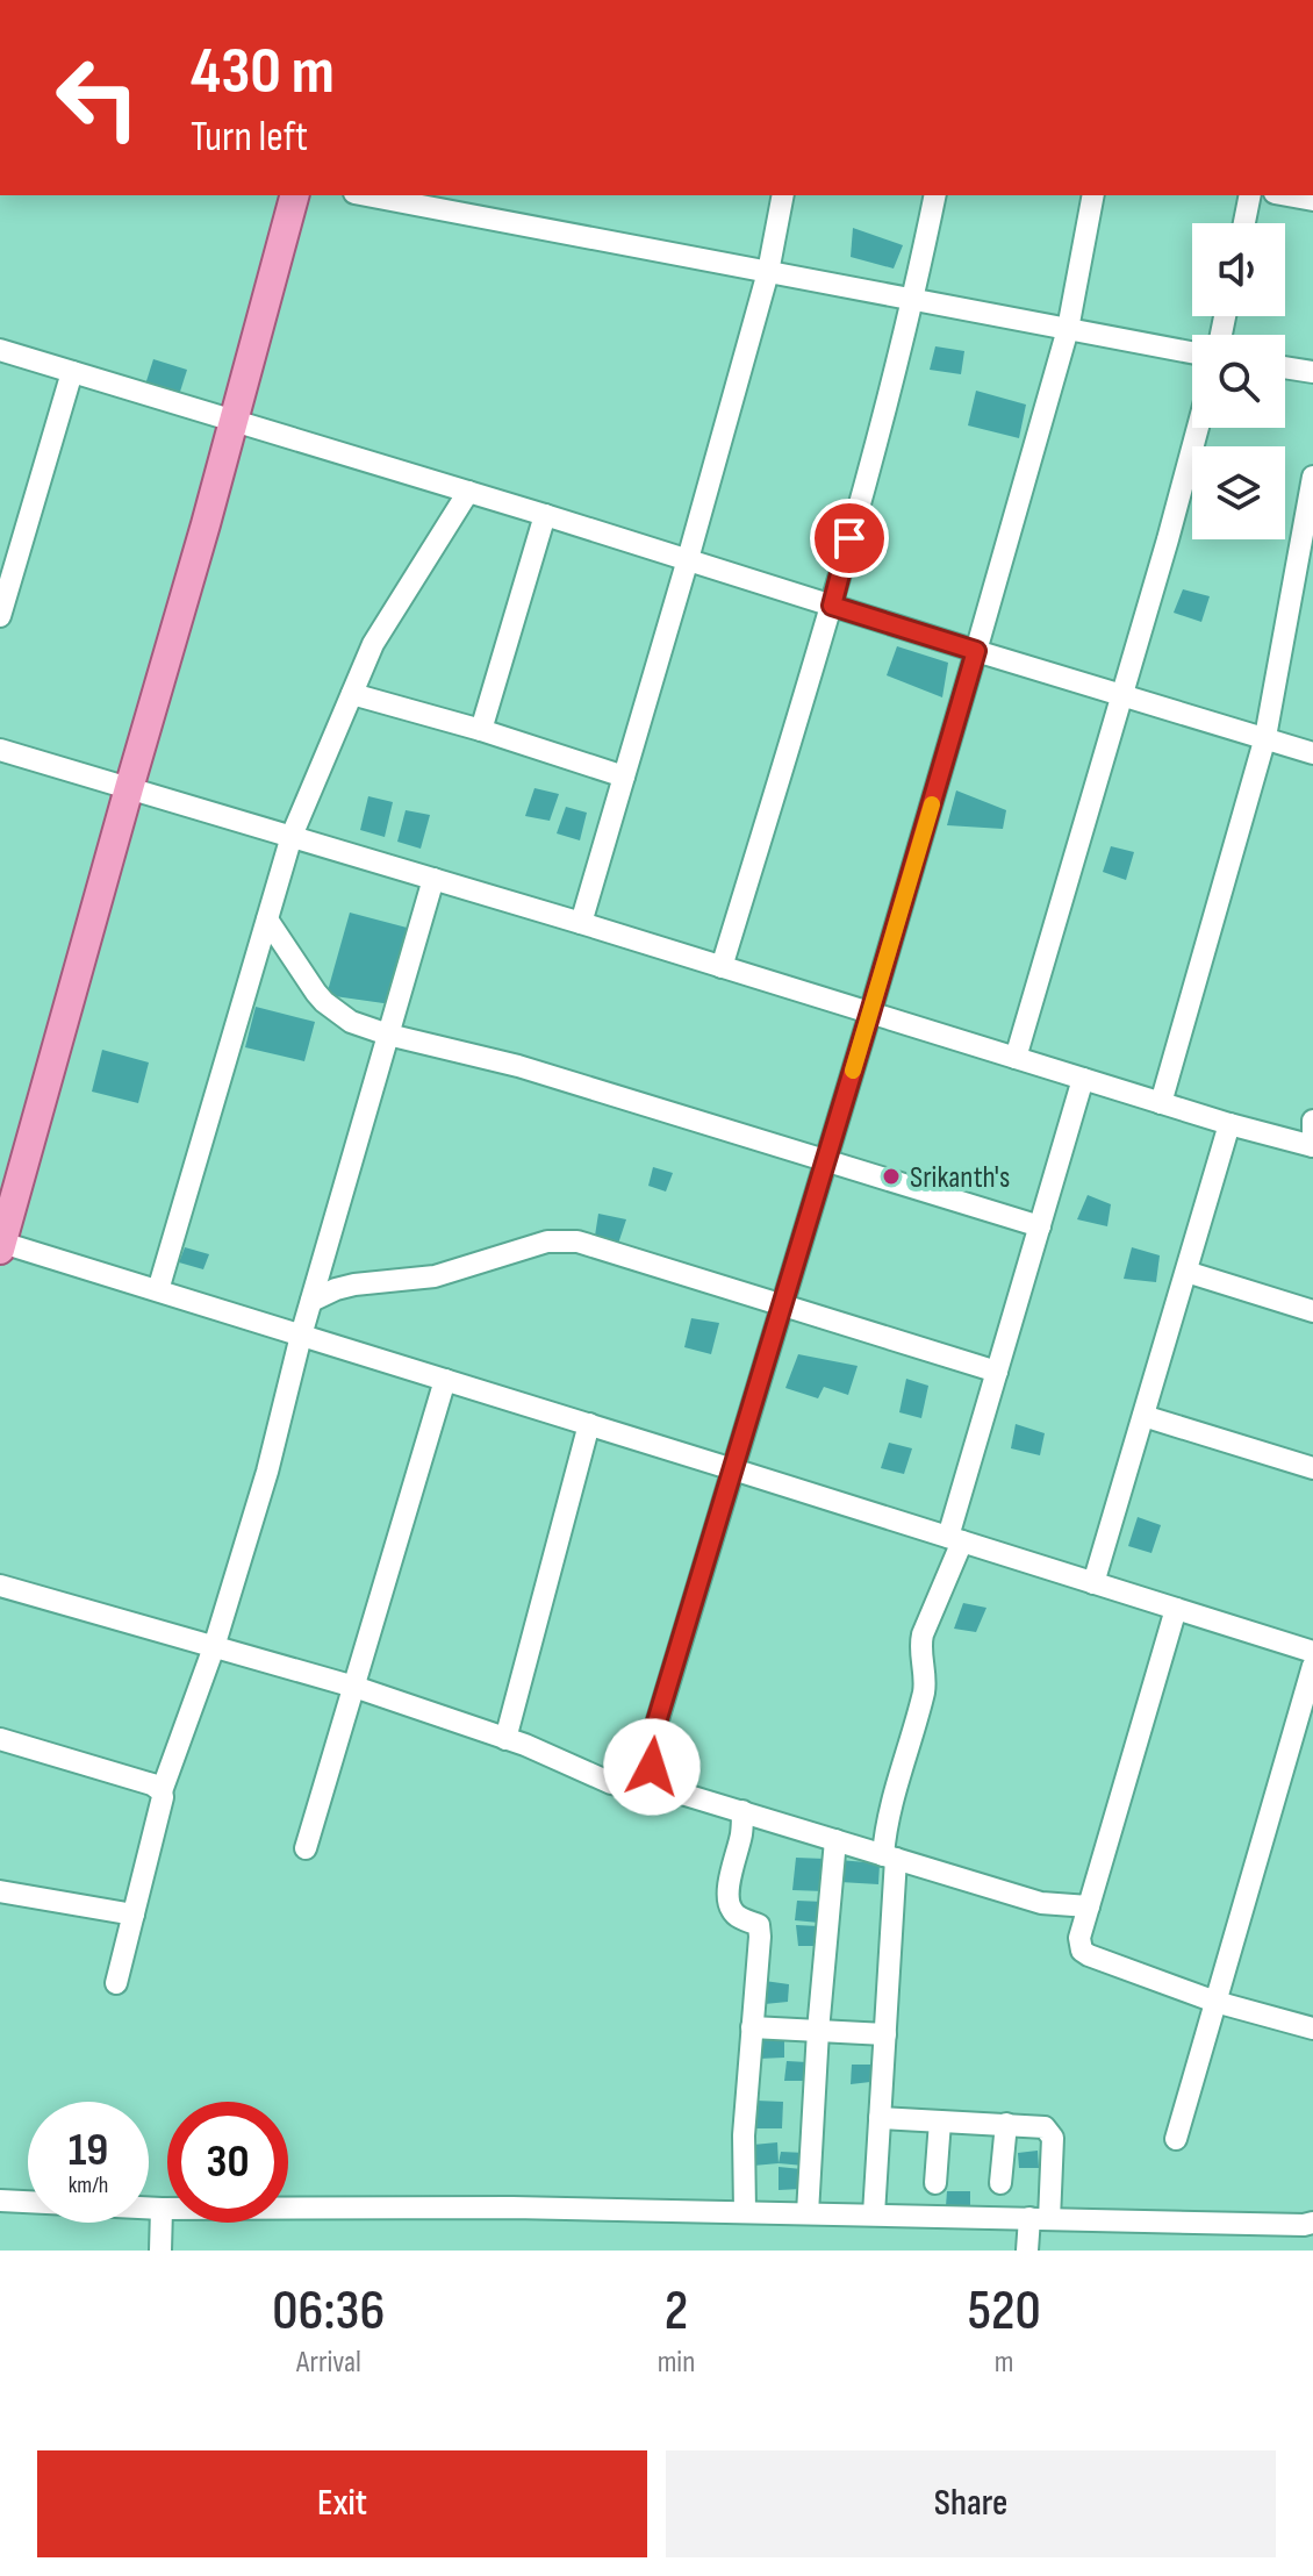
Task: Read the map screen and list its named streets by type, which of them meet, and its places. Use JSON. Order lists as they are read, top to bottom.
{
  "places": ["Srikanth's"],
  "page": {
    "turn": ["430 m", "Turn left"],
    "speed": "19 km/h",
    "limit": "30",
    "eta": [
      "06:36",
      "Arrival",
      "2",
      "min",
      "520",
      "m"
    ],
    "buttons": ["Exit", "Share"]
  }
}
